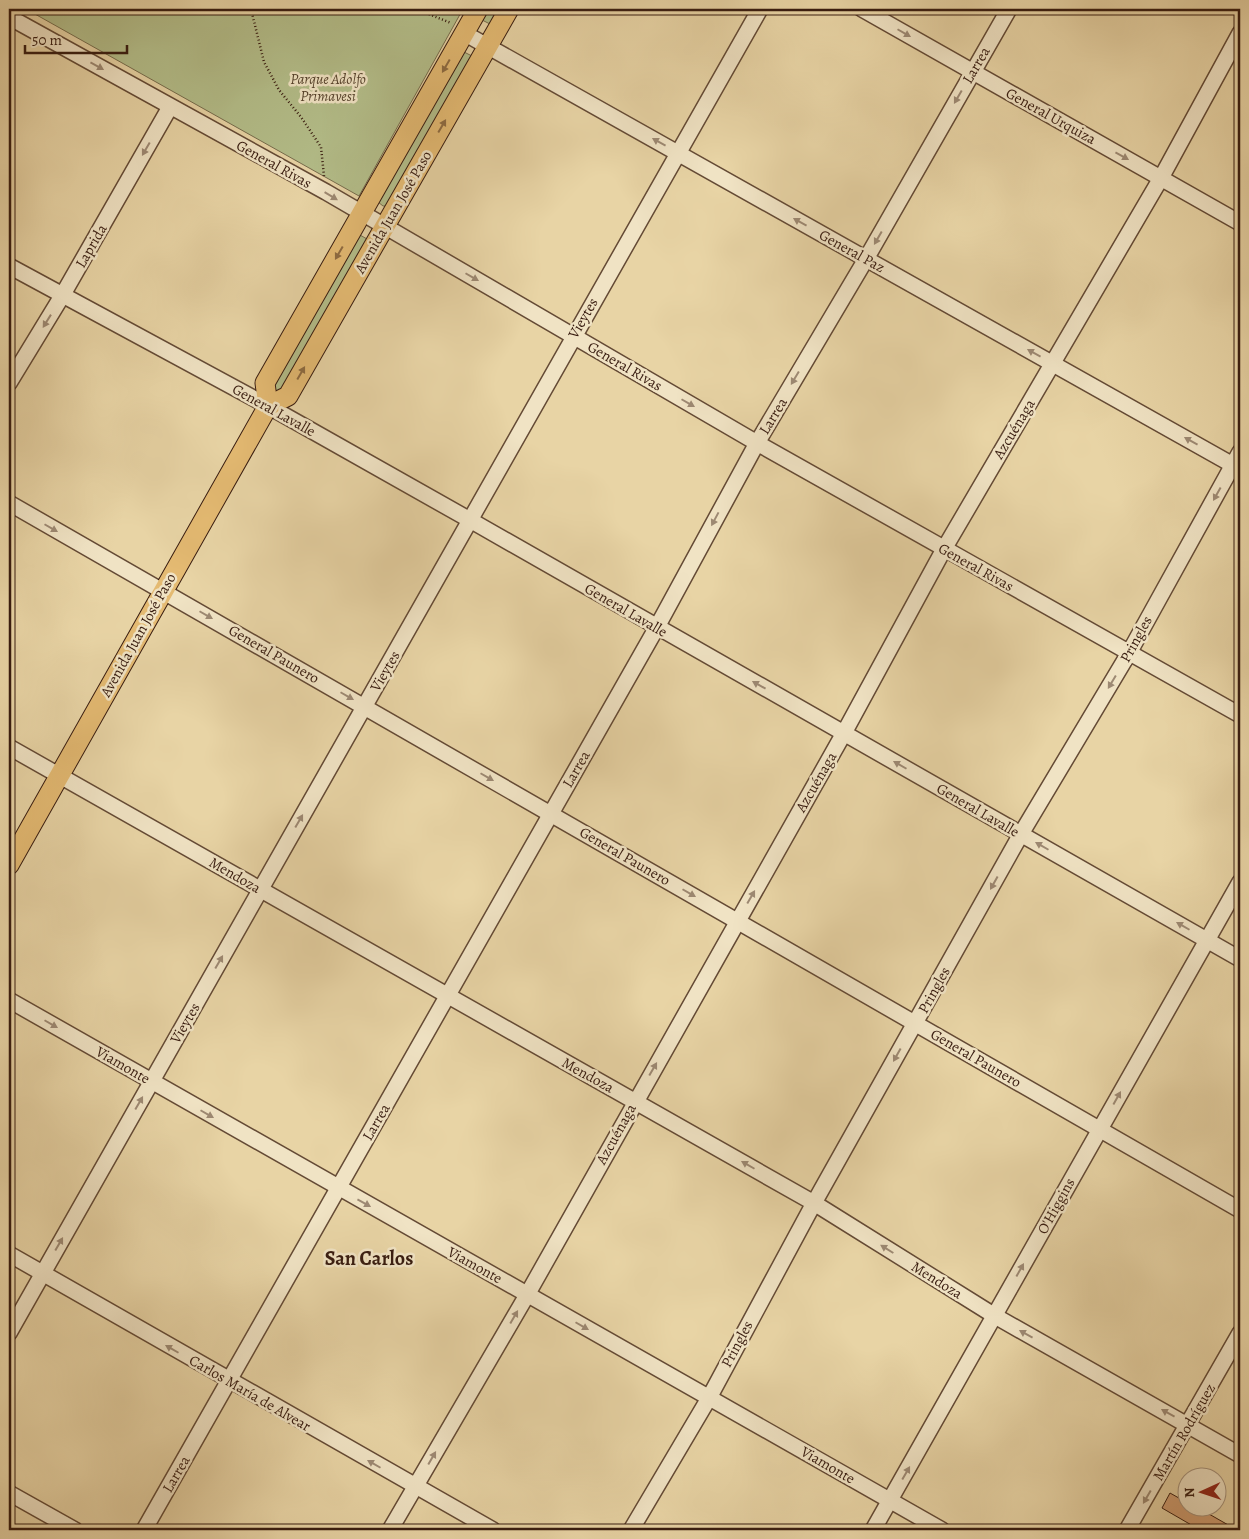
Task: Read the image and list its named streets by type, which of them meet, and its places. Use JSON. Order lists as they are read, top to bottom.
{
  "streets": {
    "main road": ["Avenida Juan José Paso"],
    "street": [
      "Larrea",
      "General Urquiza",
      "General Rivas",
      "Laprida",
      "General Paz",
      "Vieytes",
      "General Lavalle",
      "Azcuénaga",
      "Pringles",
      "General Paunero",
      "Mendoza",
      "Viamonte",
      "O'Higgins",
      "Carlos María de Alvear",
      "Martín Rodríguez"
    ]
  },
  "crossings": [
    ["Larrea", "General Urquiza"],
    ["Larrea", "General Rivas"],
    ["Larrea", "General Paz"],
    ["Larrea", "General Lavalle"],
    ["Larrea", "General Paunero"],
    ["Larrea", "Mendoza"],
    ["Larrea", "Viamonte"],
    ["Larrea", "Carlos María de Alvear"],
    ["General Urquiza", "Azcuénaga"],
    ["General Rivas", "Avenida Juan José Paso"],
    ["General Rivas", "Laprida"],
    ["General Rivas", "Vieytes"],
    ["General Rivas", "Azcuénaga"],
    ["General Rivas", "Pringles"],
    ["Avenida Juan José Paso", "General Paz"],
    ["Avenida Juan José Paso", "General Lavalle"],
    ["Avenida Juan José Paso", "General Paunero"],
    ["Avenida Juan José Paso", "Mendoza"],
    ["Laprida", "General Lavalle"],
    ["General Paz", "Vieytes"],
    ["General Paz", "Azcuénaga"],
    ["General Paz", "Pringles"],
    ["Vieytes", "General Lavalle"],
    ["Vieytes", "General Paunero"],
    ["Vieytes", "Mendoza"],
    ["Vieytes", "Viamonte"],
    ["Vieytes", "Carlos María de Alvear"],
    ["General Lavalle", "Azcuénaga"],
    ["General Lavalle", "Pringles"],
    ["General Lavalle", "O'Higgins"],
    ["Azcuénaga", "General Paunero"],
    ["Azcuénaga", "Mendoza"],
    ["Azcuénaga", "Viamonte"],
    ["Azcuénaga", "Carlos María de Alvear"],
    ["Pringles", "General Paunero"],
    ["Pringles", "Mendoza"],
    ["Pringles", "Viamonte"],
    ["General Paunero", "O'Higgins"],
    ["Mendoza", "O'Higgins"],
    ["Mendoza", "Martín Rodríguez"],
    ["Viamonte", "O'Higgins"]
  ],
  "one_way": [
    "Larrea",
    "General Urquiza",
    "General Rivas",
    "Laprida",
    "General Paz",
    "Vieytes",
    "General Lavalle",
    "Azcuénaga",
    "Pringles",
    "General Paunero",
    "Mendoza",
    "Viamonte",
    "O'Higgins",
    "Carlos María de Alvear",
    "Martín Rodríguez"
  ],
  "districts": ["San Carlos"],
  "parks": ["Parque Adolfo Primavesi"],
  "scale_bar": "50 m",
  "north": "left"
}
